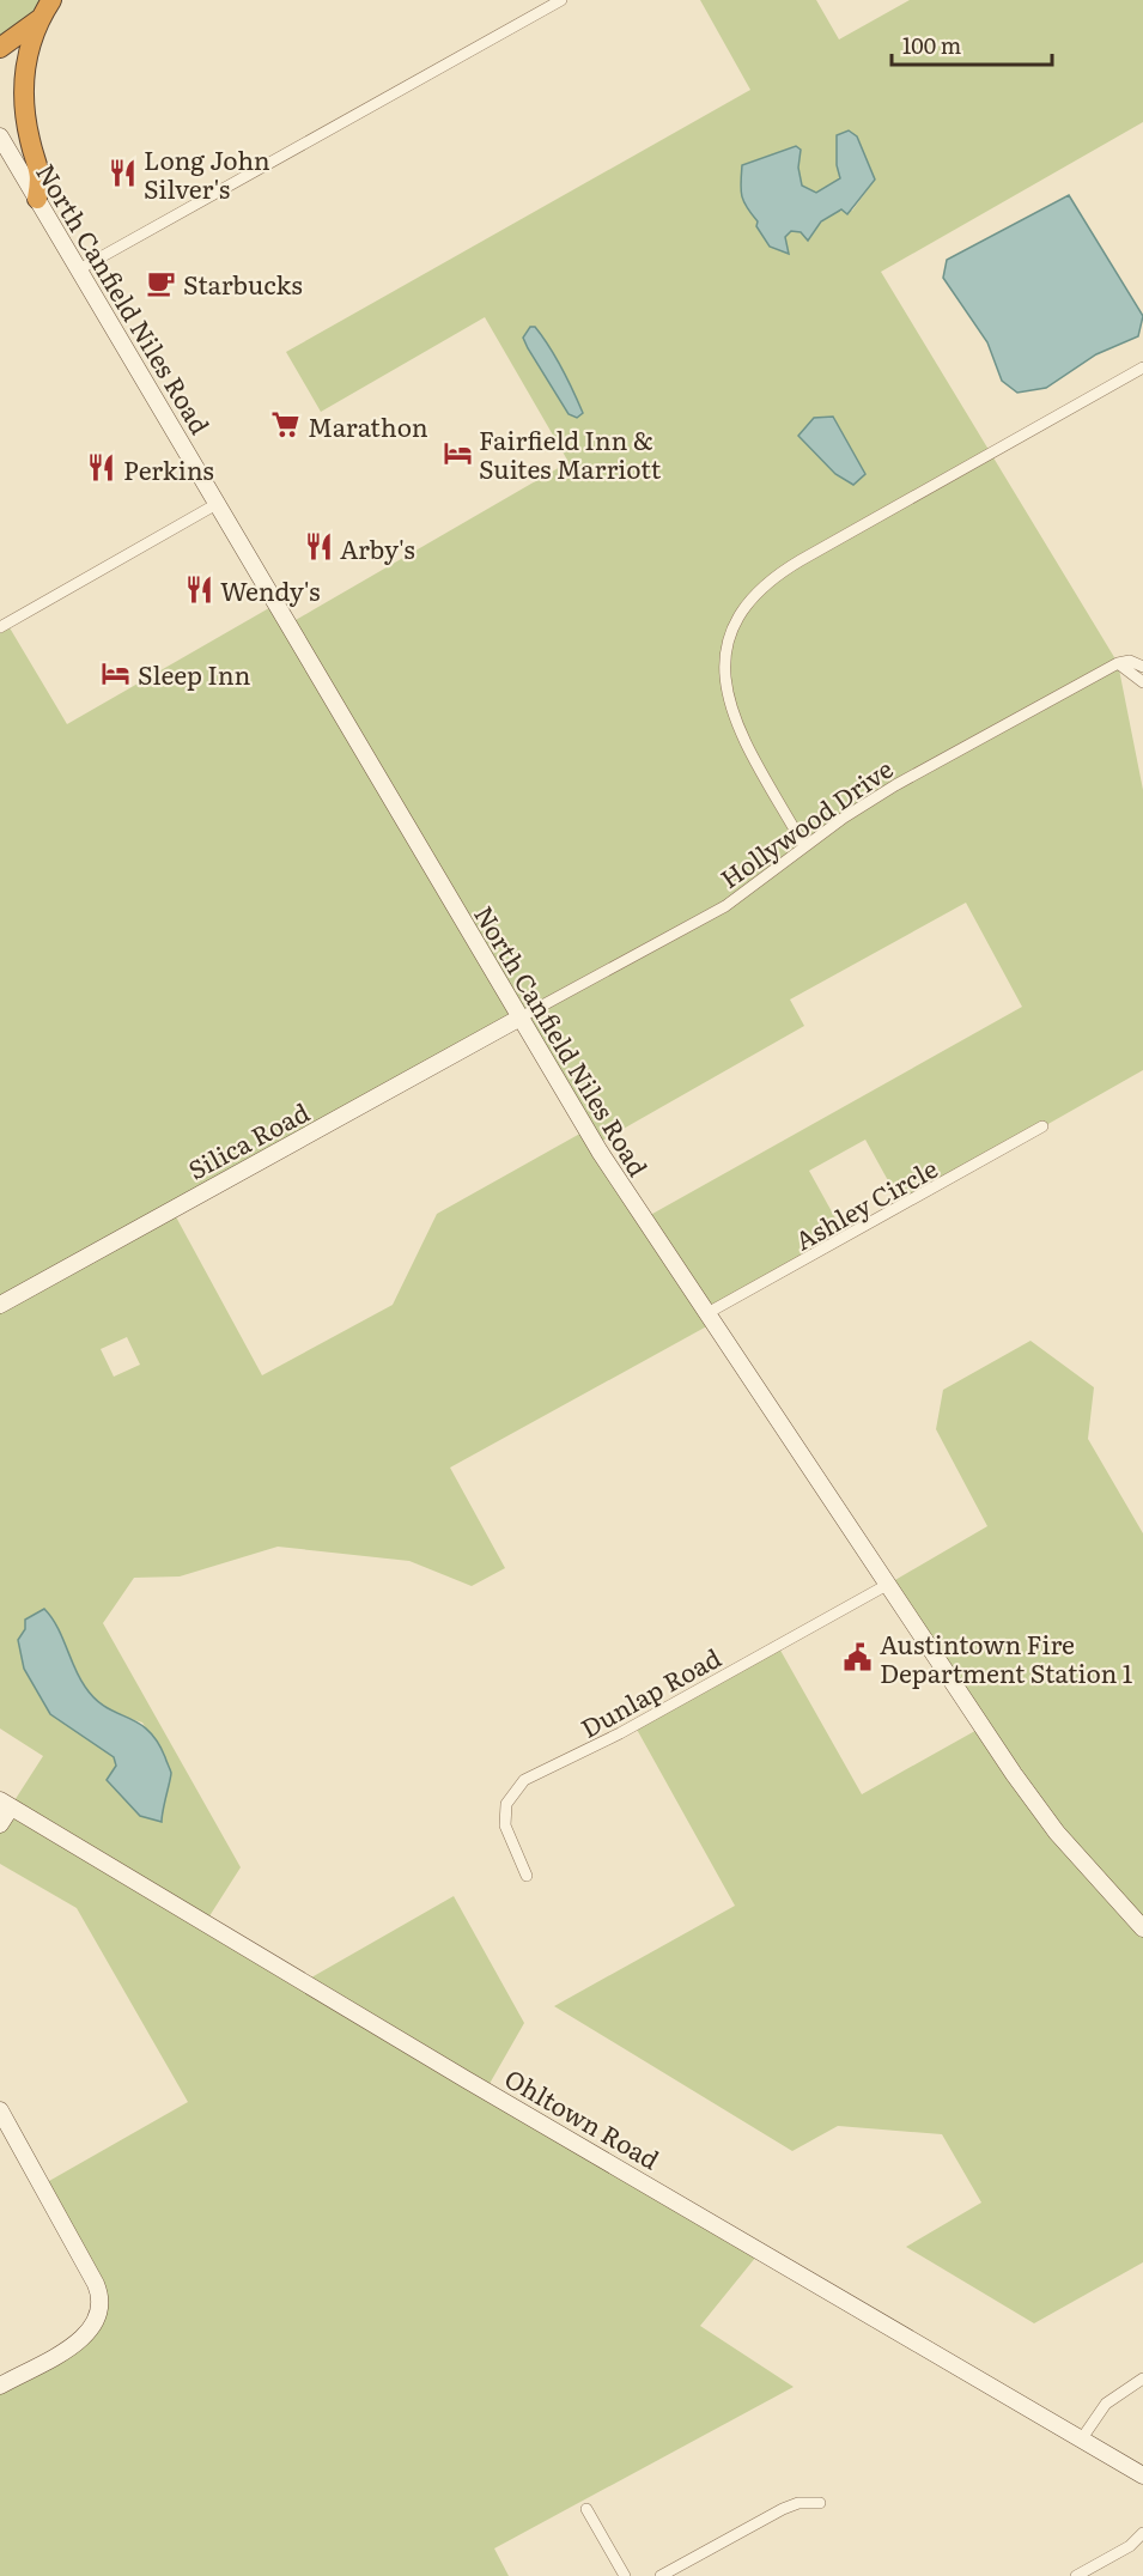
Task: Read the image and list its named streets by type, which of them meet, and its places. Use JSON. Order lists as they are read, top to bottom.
{
  "streets": {
    "street": [
      "North Canfield Niles Road",
      "Hollywood Drive",
      "Silica Road",
      "Ashley Circle",
      "Dunlap Road",
      "Ohltown Road"
    ]
  },
  "crossings": [
    ["North Canfield Niles Road", "Hollywood Drive"],
    ["North Canfield Niles Road", "Silica Road"],
    ["North Canfield Niles Road", "Ashley Circle"],
    ["North Canfield Niles Road", "Dunlap Road"],
    ["Hollywood Drive", "Silica Road"]
  ],
  "places": {
    "restaurant": [
      "Long John Silver's",
      "Perkins",
      "Arby's",
      "Wendy's"
    ],
    "cafe": ["Starbucks"],
    "supermarket": ["Marathon"],
    "hotel": ["Fairfield Inn & Suites Marriott", "Sleep Inn"],
    "public building": ["Austintown Fire Department Station 1"]
  },
  "scale_bar": "100 m"
}
